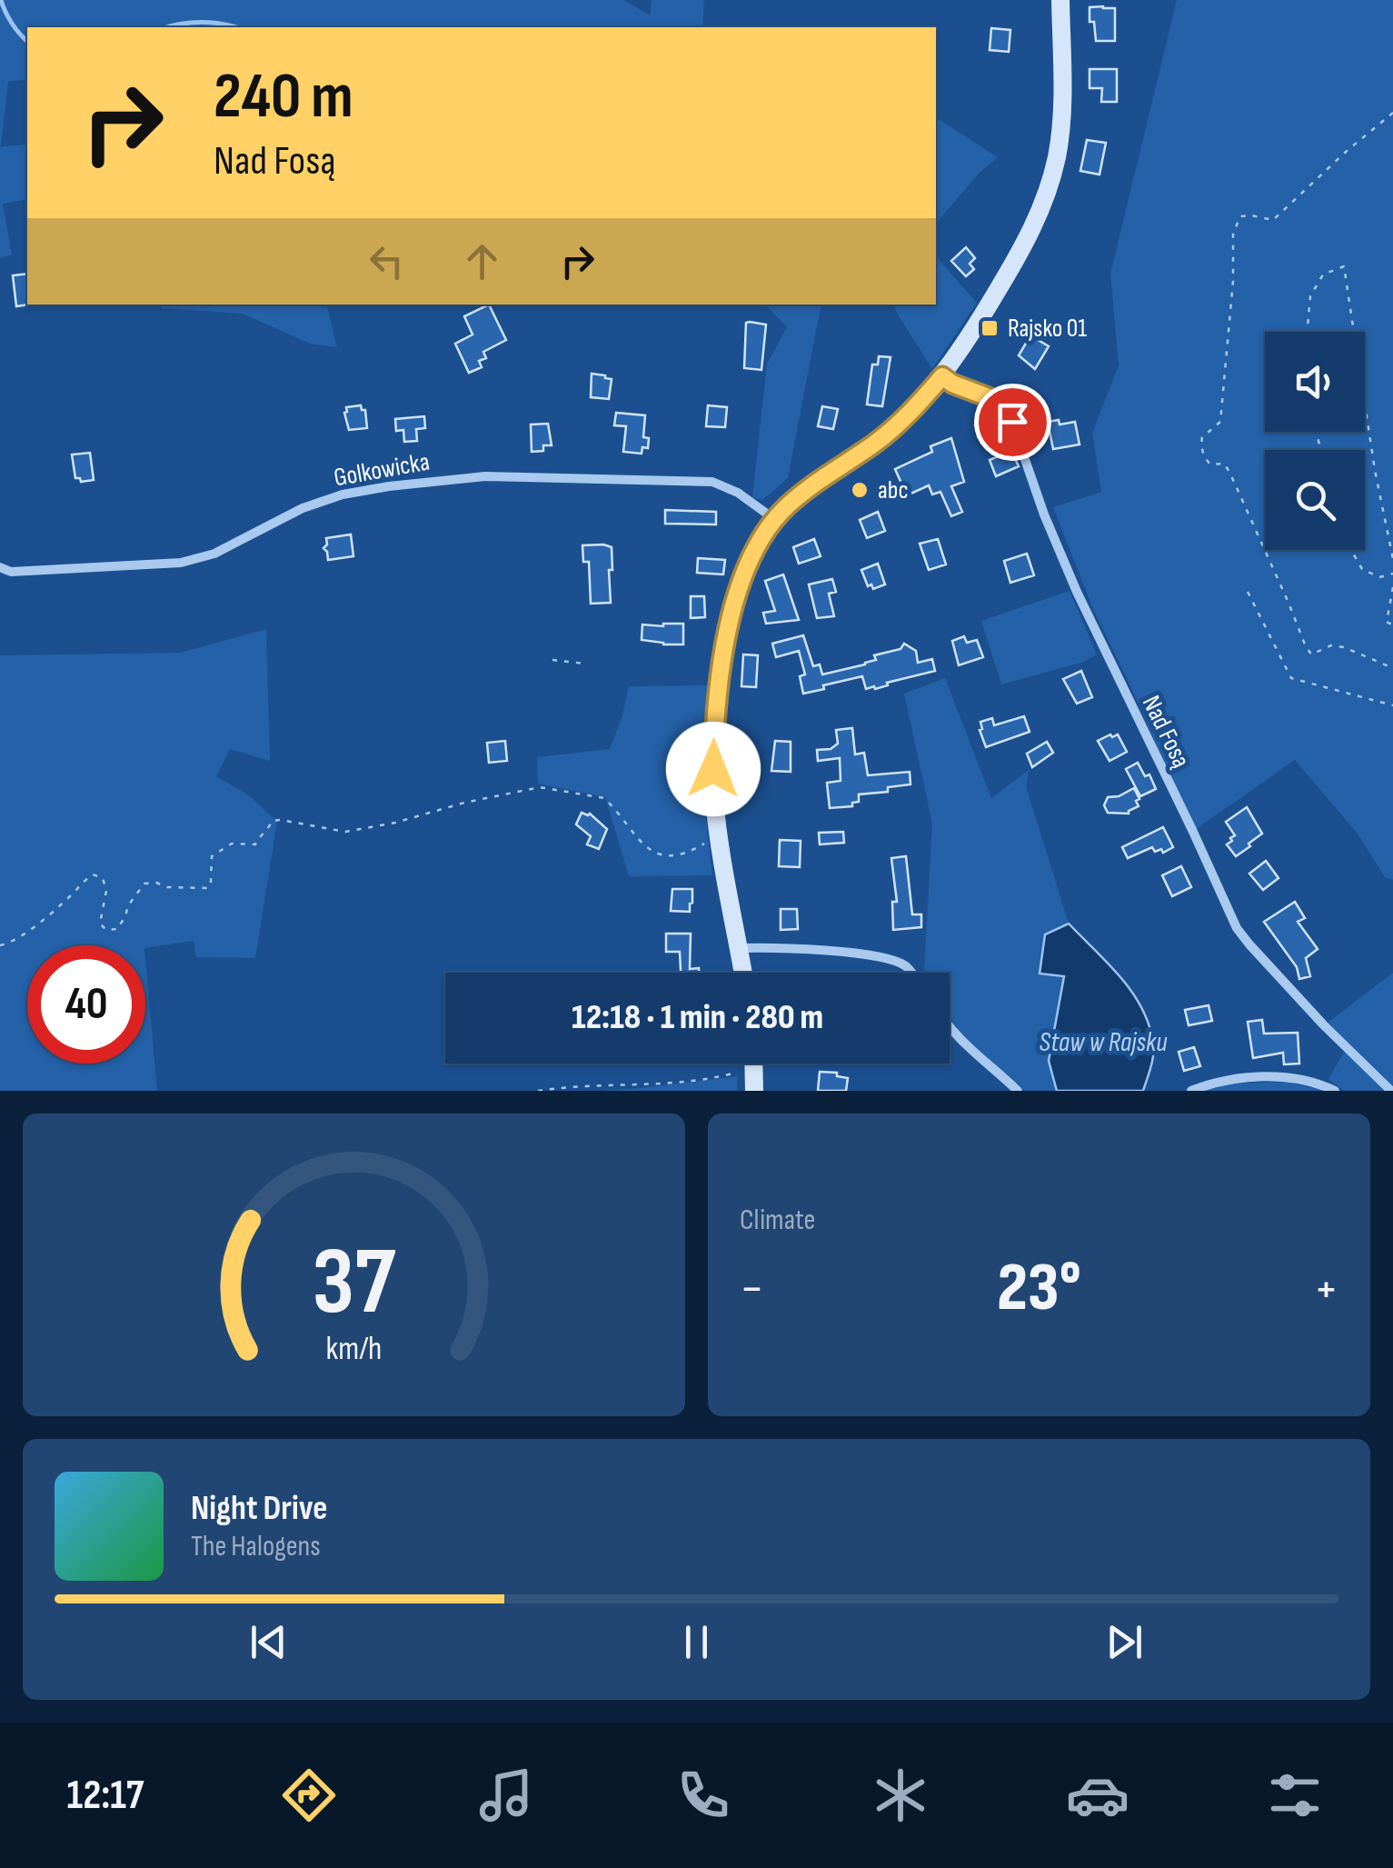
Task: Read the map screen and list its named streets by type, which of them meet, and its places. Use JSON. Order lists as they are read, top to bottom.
{
  "streets": {
    "street": ["Golkowicka", "Nad Fosą"]
  },
  "water": ["Staw w Rajsku"],
  "places": {
    "transit": ["Rajsko 01"],
    "other": ["abc"]
  },
  "page": {
    "turn": ["240 m", "Nad Fosą"],
    "limit": "40",
    "trip": "12:18 · 1 min · 280 m",
    "tile": "Climate",
    "heat": ["−", "23°", "+"],
    "song": ["Night Drive", "The Halogens"],
    "tabs": "12:17",
    "gauge": ["37", "km/h"]
  }
}
